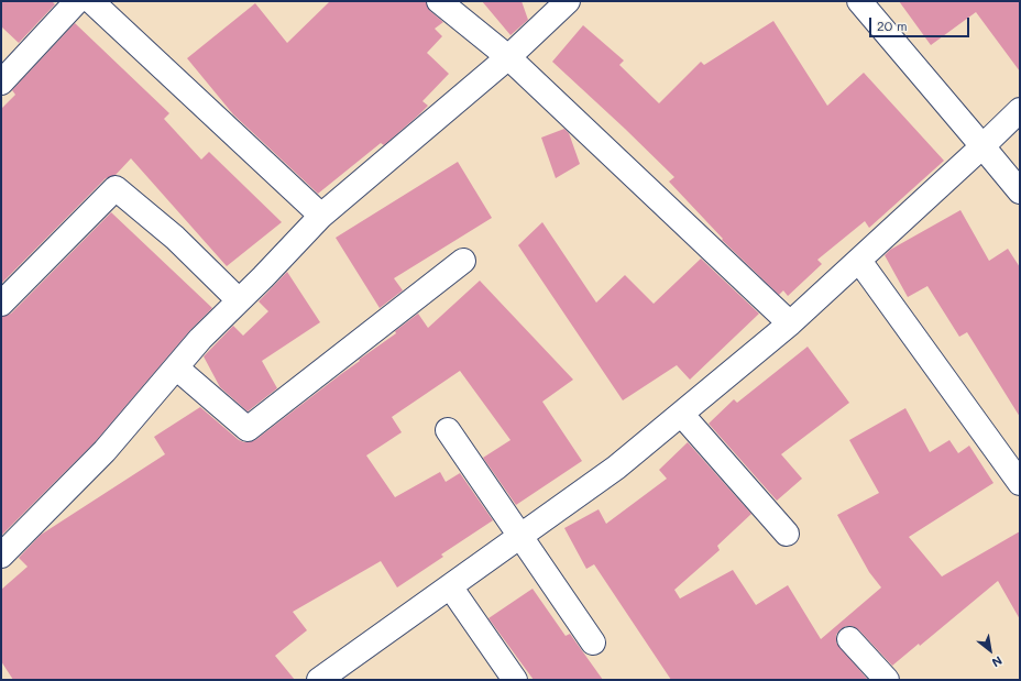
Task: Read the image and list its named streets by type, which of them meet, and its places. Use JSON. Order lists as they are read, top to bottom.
{
  "scale_bar": "20 m",
  "north": "bottom right"
}
